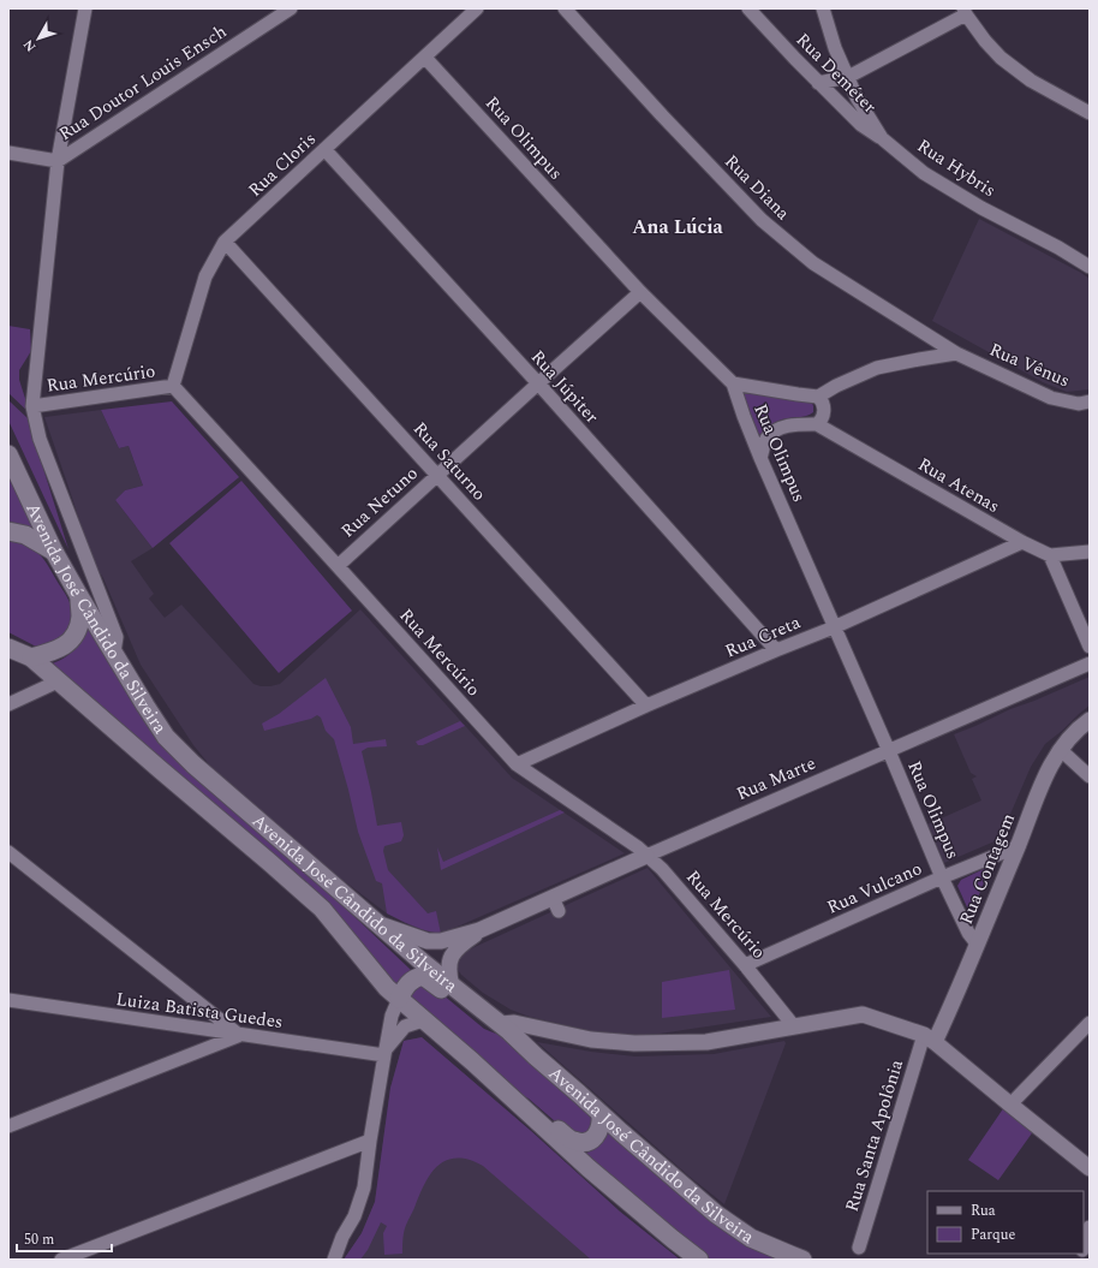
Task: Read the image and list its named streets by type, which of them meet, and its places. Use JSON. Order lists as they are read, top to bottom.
{
  "streets": {
    "main road": ["Avenida José Cândido da Silveira"],
    "street": [
      "Rua Deméter",
      "Rua Doutor Louis Ensch",
      "Rua Olimpus",
      "Rua Cloris",
      "Rua Hybris",
      "Rua Diana",
      "Rua Vênus",
      "Rua Mercúrio",
      "Rua Júpiter",
      "Rua Saturno",
      "Rua Atenas",
      "Rua Netuno",
      "Rua Creta",
      "Rua Marte",
      "Rua Contagem",
      "Rua Vulcano",
      "Luiza Batista Guedes",
      "Rua Santa Apolônia"
    ]
  },
  "crossings": [
    ["Rua Deméter", "Rua Hybris"],
    ["Rua Olimpus", "Rua Cloris"],
    ["Rua Olimpus", "Rua Netuno"],
    ["Rua Olimpus", "Rua Creta"],
    ["Rua Olimpus", "Rua Marte"],
    ["Rua Olimpus", "Rua Contagem"],
    ["Rua Olimpus", "Rua Vulcano"],
    ["Rua Cloris", "Rua Mercúrio"],
    ["Rua Cloris", "Rua Júpiter"],
    ["Rua Cloris", "Rua Saturno"],
    ["Rua Diana", "Rua Vênus"],
    ["Rua Mercúrio", "Rua Netuno"],
    ["Rua Mercúrio", "Rua Creta"],
    ["Rua Mercúrio", "Rua Marte"],
    ["Rua Mercúrio", "Rua Vulcano"],
    ["Rua Júpiter", "Rua Netuno"],
    ["Rua Júpiter", "Rua Creta"],
    ["Rua Saturno", "Rua Netuno"],
    ["Rua Saturno", "Rua Creta"],
    ["Rua Atenas", "Rua Creta"],
    ["Avenida José Cândido da Silveira", "Rua Marte"],
    ["Rua Contagem", "Rua Vulcano"],
    ["Rua Contagem", "Rua Santa Apolônia"]
  ],
  "districts": ["Ana Lúcia"],
  "legend": ["Rua", "Parque"],
  "scale_bar": "50 m",
  "north": "bottom left"
}
